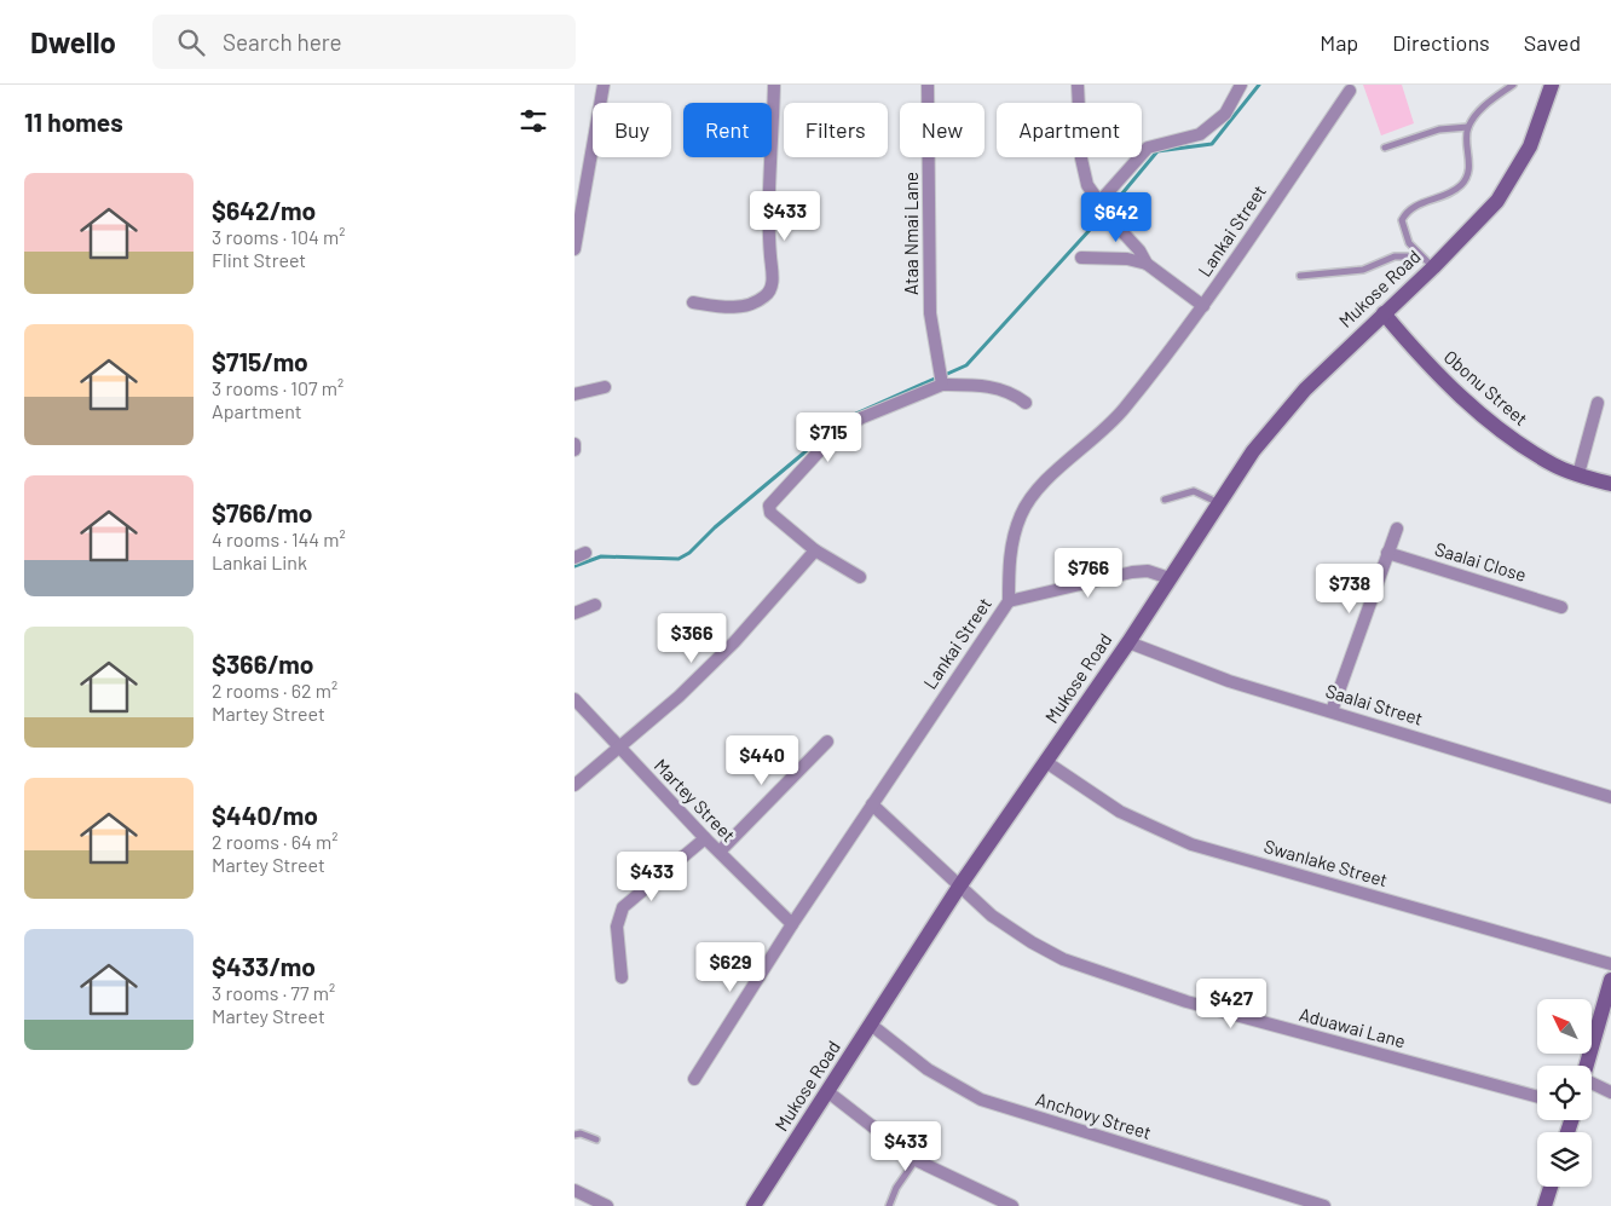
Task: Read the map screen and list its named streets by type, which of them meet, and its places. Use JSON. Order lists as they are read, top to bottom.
{
  "streets": {
    "street": [
      "Lankai Street",
      "Ataa Nmai Lane",
      "Mukose Road",
      "Obonu Street",
      "Saalai Close",
      "Saalai Street",
      "Martey Street",
      "Swanlake Street",
      "Aduawai Lane",
      "Anchovy Street"
    ]
  },
  "crossings": [
    ["Lankai Street", "Martey Street"],
    ["Lankai Street", "Aduawai Lane"],
    ["Mukose Road", "Obonu Street"],
    ["Mukose Road", "Saalai Street"],
    ["Mukose Road", "Swanlake Street"],
    ["Mukose Road", "Aduawai Lane"],
    ["Mukose Road", "Anchovy Street"]
  ],
  "north": "top left",
  "page": {
    "header": "Dwello",
    "search": "Search here",
    "nav": ["Map", "Directions", "Saved"],
    "heading": "11 homes",
    "chip": [
      "Buy",
      "Rent",
      "Filters",
      "New",
      "Apartment"
    ],
    "list": [
      {
        "name": "$642/mo",
        "note": "3 rooms · 104 m² · Flint Street"
      },
      {
        "name": "$715/mo",
        "note": "3 rooms · 107 m² · Apartment"
      },
      {
        "name": "$766/mo",
        "note": "4 rooms · 144 m² · Lankai Link"
      },
      {
        "name": "$366/mo",
        "note": "2 rooms · 62 m² · Martey Street"
      },
      {
        "name": "$440/mo",
        "note": "2 rooms · 64 m² · Martey Street"
      },
      {
        "name": "$433/mo",
        "note": "3 rooms · 77 m² · Martey Street"
      }
    ],
    "price": [
      "$433",
      "$642",
      "$715",
      "$766",
      "$738",
      "$366",
      "$440",
      "$433",
      "$629",
      "$427",
      "$433"
    ]
  }
}
